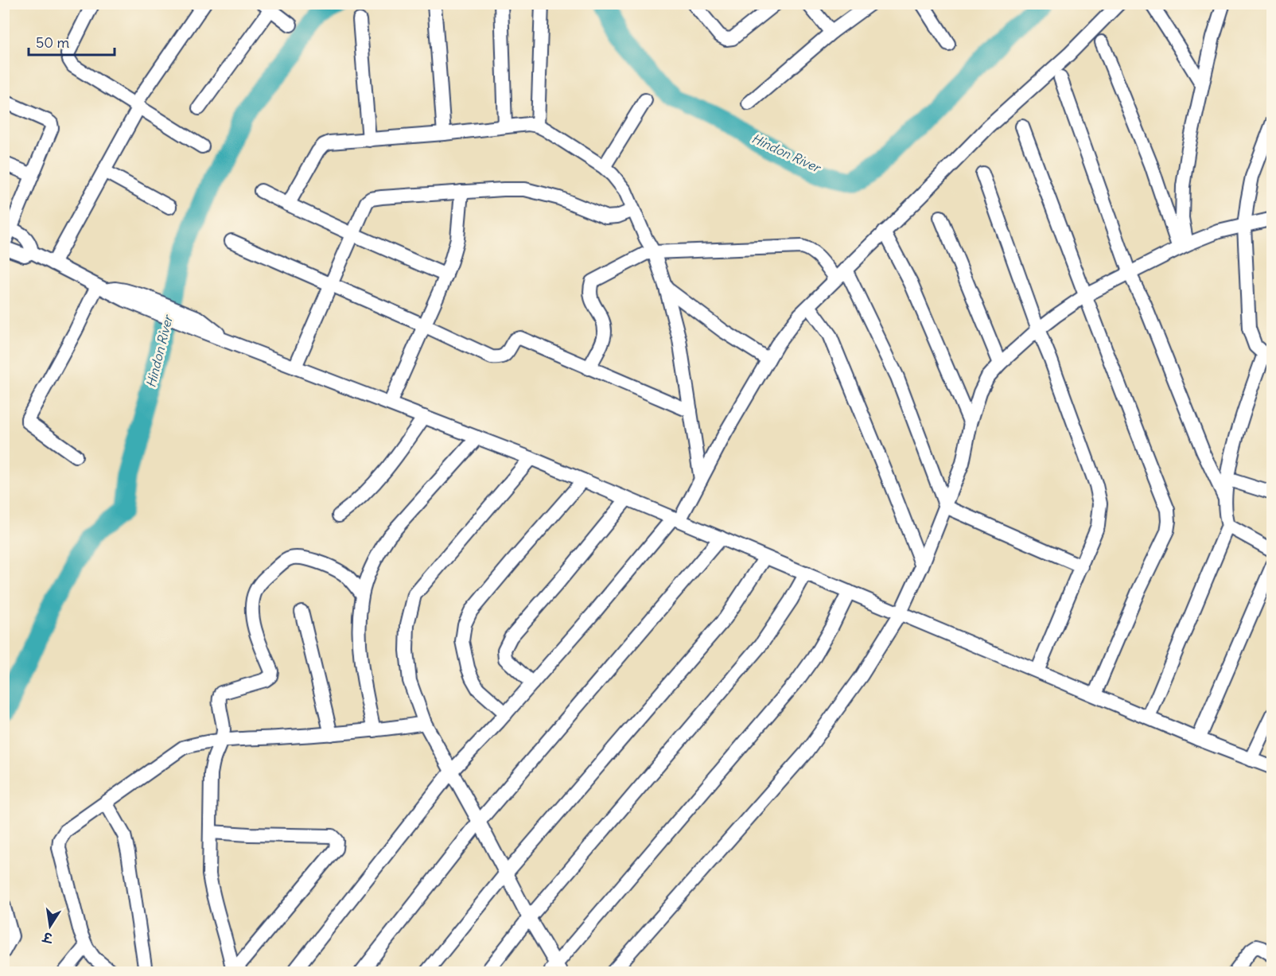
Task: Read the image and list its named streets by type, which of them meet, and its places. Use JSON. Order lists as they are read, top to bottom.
{
  "water": ["Hindon River"],
  "scale_bar": "50 m",
  "north": "bottom"
}
